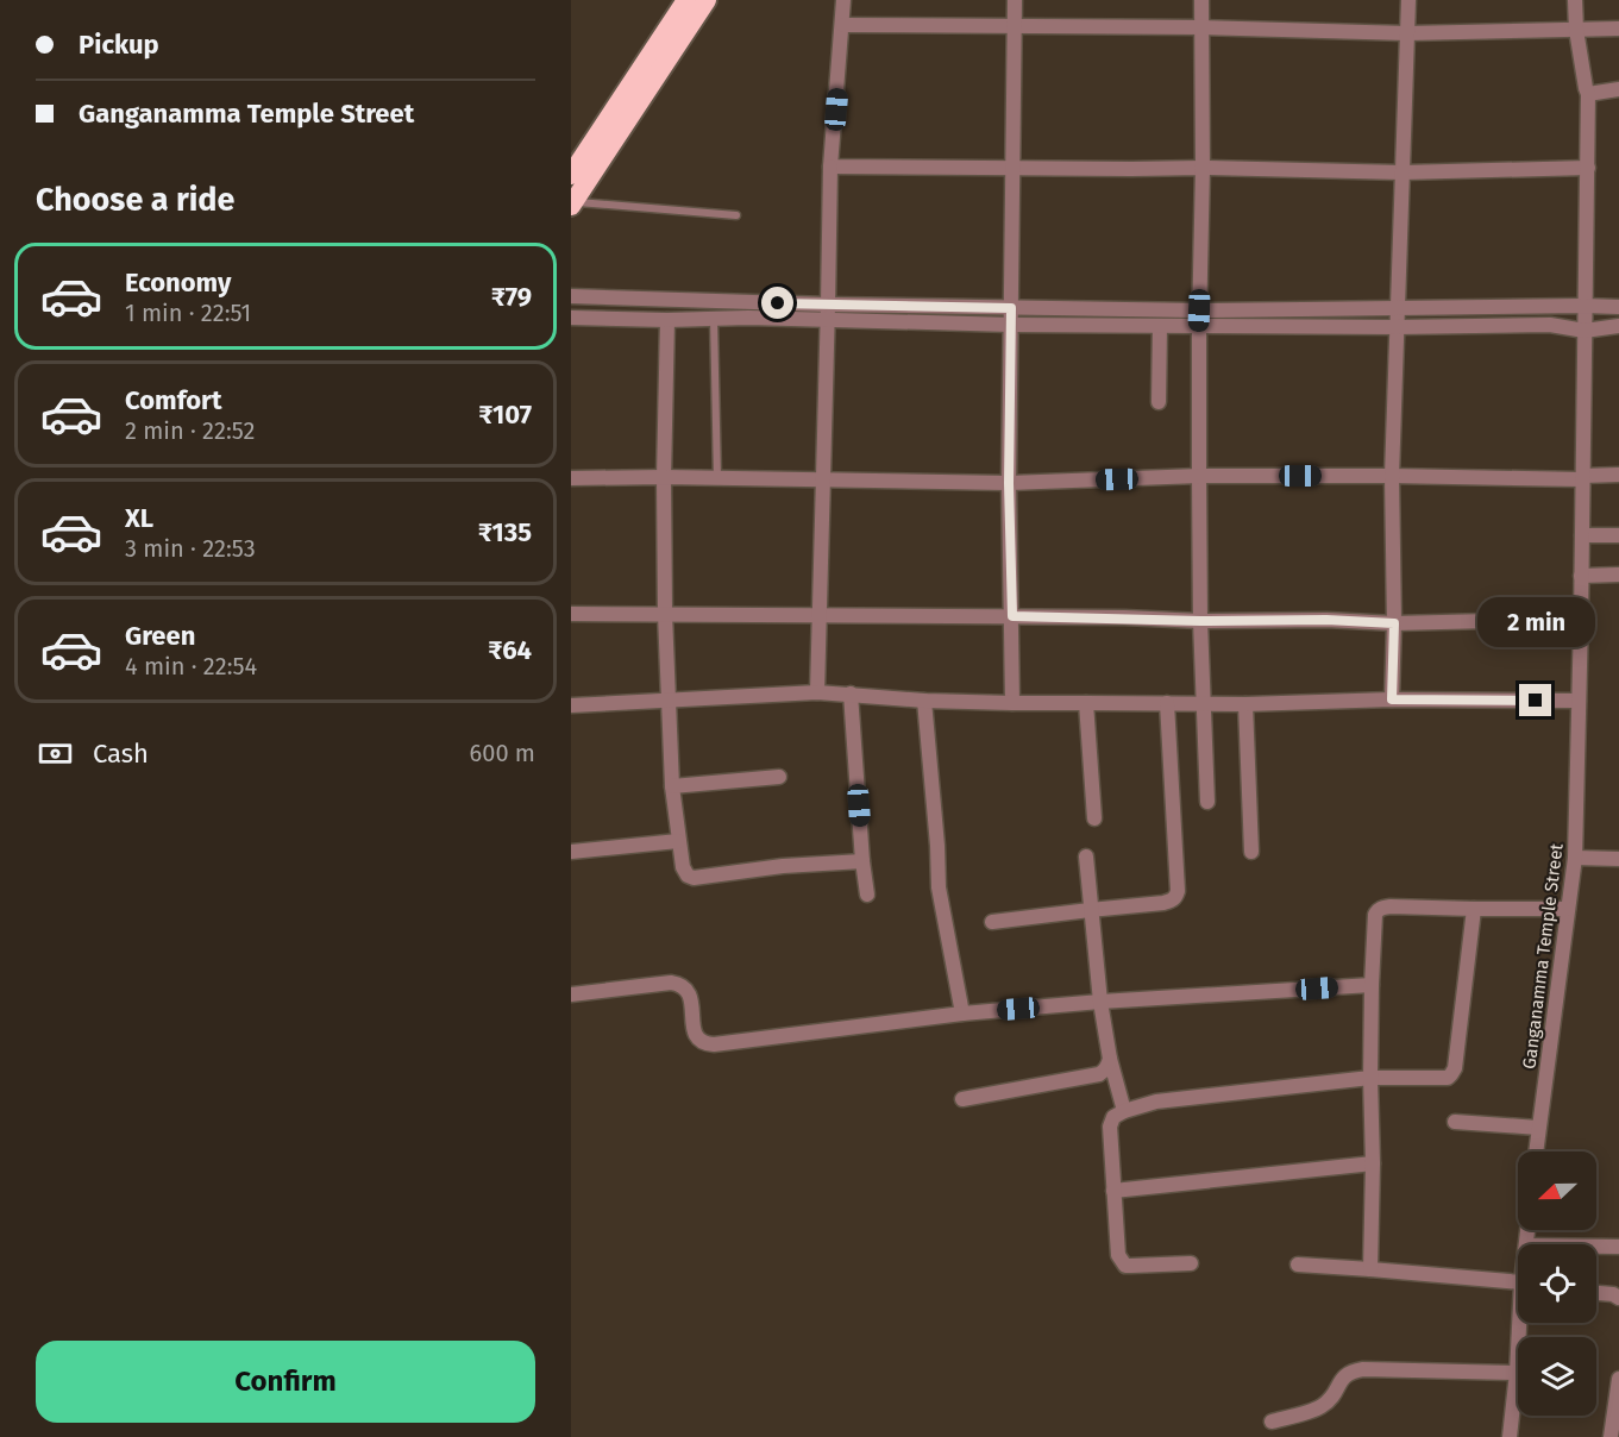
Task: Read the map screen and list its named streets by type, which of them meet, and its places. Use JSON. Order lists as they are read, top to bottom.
{
  "streets": {
    "street": ["Ganganamma Temple Street"]
  },
  "north": "left",
  "page": {
    "banner": ["Pickup", "Ganganamma Temple Street"],
    "heading": "Choose a ride",
    "list": [
      {
        "name": "Economy",
        "note": "1 min · 22:51",
        "value": "₹79"
      },
      {
        "name": "Comfort",
        "note": "2 min · 22:52",
        "value": "₹107"
      },
      {
        "name": "XL",
        "note": "3 min · 22:53",
        "value": "₹135"
      },
      {
        "name": "Green",
        "note": "4 min · 22:54",
        "value": "₹64"
      }
    ],
    "bubble": "2 min",
    "pay": ["Cash", "600 m"],
    "buttons": "Confirm"
  }
}
